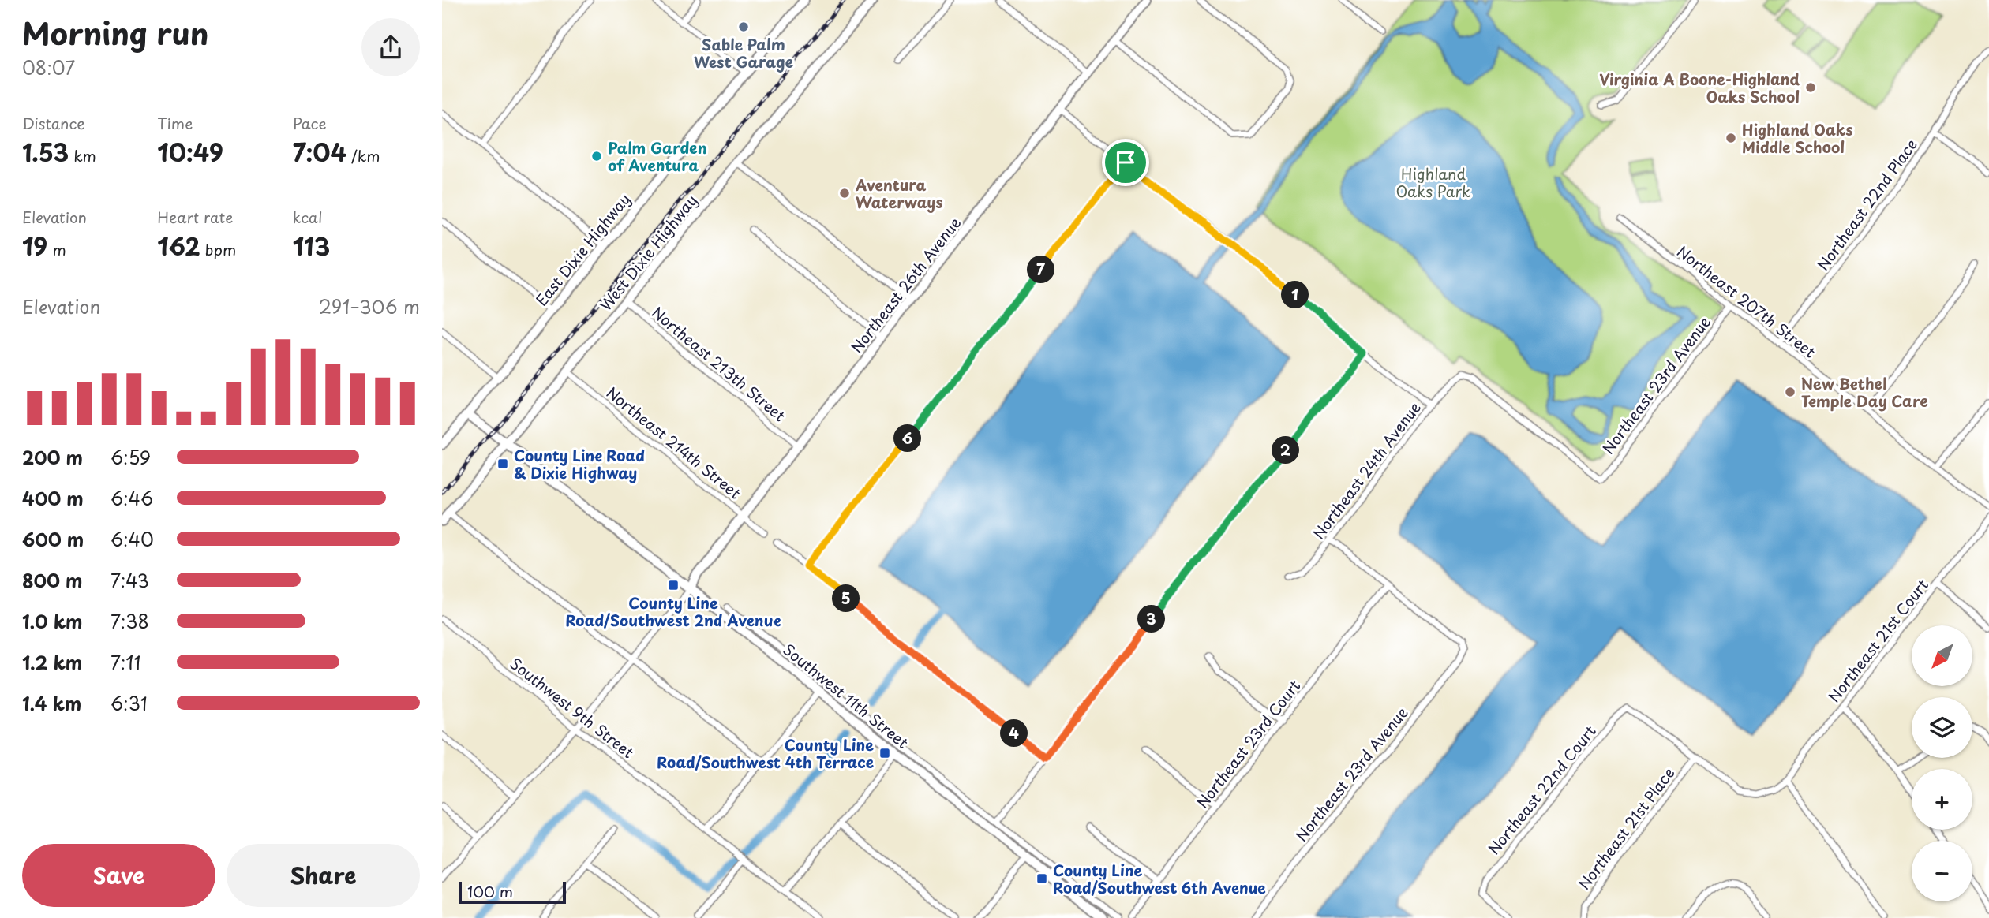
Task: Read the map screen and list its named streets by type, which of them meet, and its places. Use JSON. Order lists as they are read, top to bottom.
{
  "streets": {
    "street": [
      "Northeast 22nd Place",
      "East Dixie Highway",
      "West Dixie Highway",
      "Northeast 26th Avenue",
      "Northeast 207th Street",
      "Northeast 213th Street",
      "Northeast 23rd Avenue",
      "Northeast 214th Street",
      "Northeast 24th Avenue",
      "Northeast 21st Court",
      "Southwest 11th Street",
      "Southwest 9th Street",
      "Northeast 23rd Court",
      "Northeast 22nd Court",
      "Northeast 21st Place"
    ]
  },
  "crossings": [
    ["Northeast 22nd Place", "Northeast 207th Street"],
    ["East Dixie Highway", "Southwest 11th Street"],
    ["West Dixie Highway", "Northeast 213th Street"],
    ["West Dixie Highway", "Northeast 214th Street"],
    ["West Dixie Highway", "Southwest 11th Street"],
    ["Northeast 26th Avenue", "Northeast 213th Street"],
    ["Northeast 26th Avenue", "Northeast 214th Street"],
    ["Northeast 26th Avenue", "Southwest 11th Street"],
    ["Northeast 207th Street", "Northeast 23rd Avenue"],
    ["Northeast 23rd Avenue", "Northeast 24th Avenue"],
    ["Northeast 23rd Avenue", "Northeast 23rd Court"],
    ["Northeast 22nd Court", "Northeast 21st Place"]
  ],
  "parks": ["Highland Oaks Park"],
  "places": {
    "other": [
      "Sable Palm West Garage",
      "Virginia A Boone-Highland Oaks School",
      "Highland Oaks Middle School",
      "Palm Garden of Aventura",
      "Aventura Waterways",
      "New Bethel Temple Day Care"
    ],
    "transit": [
      "County Line Road & Dixie Highway",
      "County Line Road/Southwest 2nd Avenue",
      "County Line Road/Southwest 4th Terrace",
      "County Line Road/Southwest 6th Avenue"
    ]
  },
  "scale_bar": "100 m",
  "north": "bottom left",
  "page": {
    "heading": ["Morning run", "08:07"],
    "stats": [
      ["Distance", "1.53 km"],
      ["Time", "10:49"],
      ["Pace", "7:04 /km"],
      ["Elevation", "19 m"],
      ["Heart rate", "162 bpm"],
      ["kcal", "113"]
    ],
    "pins": [
      "7",
      "1",
      "6",
      "2",
      "5",
      "3",
      "4"
    ],
    "chart": ["Elevation", "291–306 m"],
    "list": [
      {
        "name": "200 m",
        "note": "6:59"
      },
      {
        "name": "400 m",
        "note": "6:46"
      },
      {
        "name": "600 m",
        "note": "6:40"
      },
      {
        "name": "800 m",
        "note": "7:43"
      },
      {
        "name": "1.0 km",
        "note": "7:38"
      },
      {
        "name": "1.2 km",
        "note": "7:11"
      },
      {
        "name": "1.4 km",
        "note": "6:31"
      }
    ],
    "map_buttons": ["+", "−"],
    "buttons": ["Save", "Share"],
    "scale": "100 m"
  }
}
